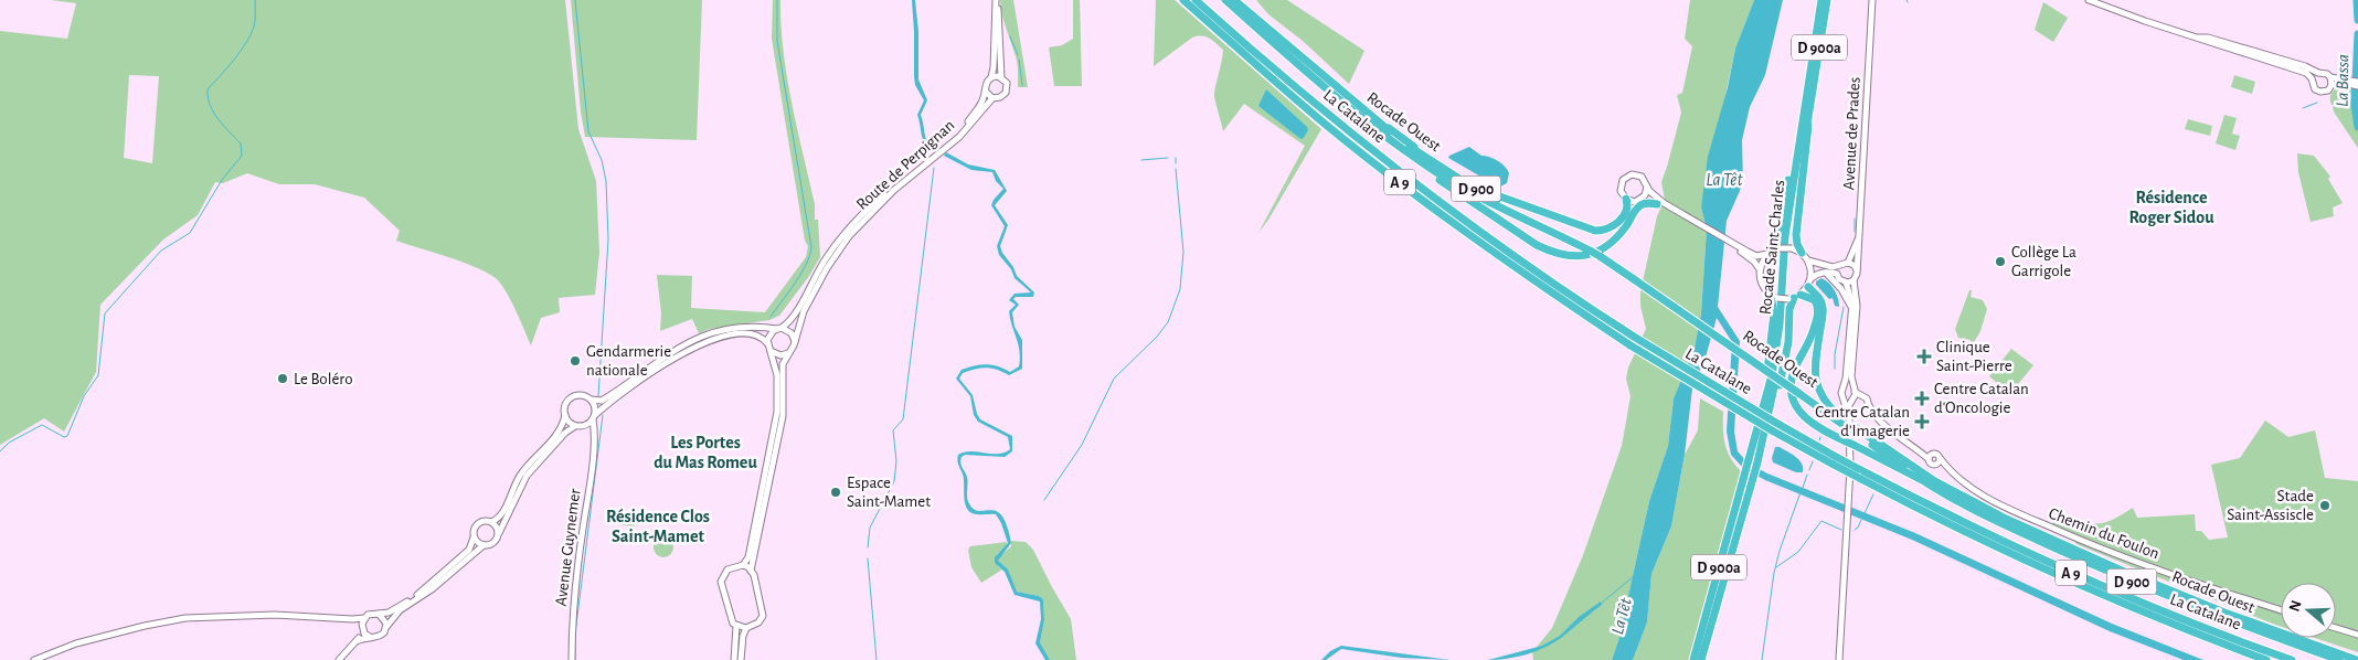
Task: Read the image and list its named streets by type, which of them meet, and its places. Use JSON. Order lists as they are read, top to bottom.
{
  "streets": {
    "highway": [
      "D 900a",
      "La Catalane",
      "Rocade Ouest",
      "A 9",
      "D 900",
      "Rocade Saint-Charles"
    ],
    "main road": [
      "Avenue de Prades",
      "Route de Perpignan",
      "Chemin du Foulon",
      "Avenue Guynemer"
    ]
  },
  "crossings": [
    ["D 900a", "Rocade Saint-Charles"],
    ["La Catalane", "Rocade Saint-Charles"],
    ["Rocade Ouest", "D 900"]
  ],
  "districts": ["Résidence Roger Sidou", "Les Portes du Mas Romeu", "Résidence Clos Saint-Mamet"],
  "water": ["La Bassa", "La Têt"],
  "places": {
    "other": [
      "Collège La Garrigole",
      "Gendarmerie nationale",
      "Le Boléro",
      "Espace Saint-Mamet",
      "Stade Saint-Assiscle"
    ],
    "health": ["Clinique Saint-Pierre", "Centre Catalan d'Oncologie", "Centre Catalan d'Imagerie"]
  },
  "north": "left"
}
